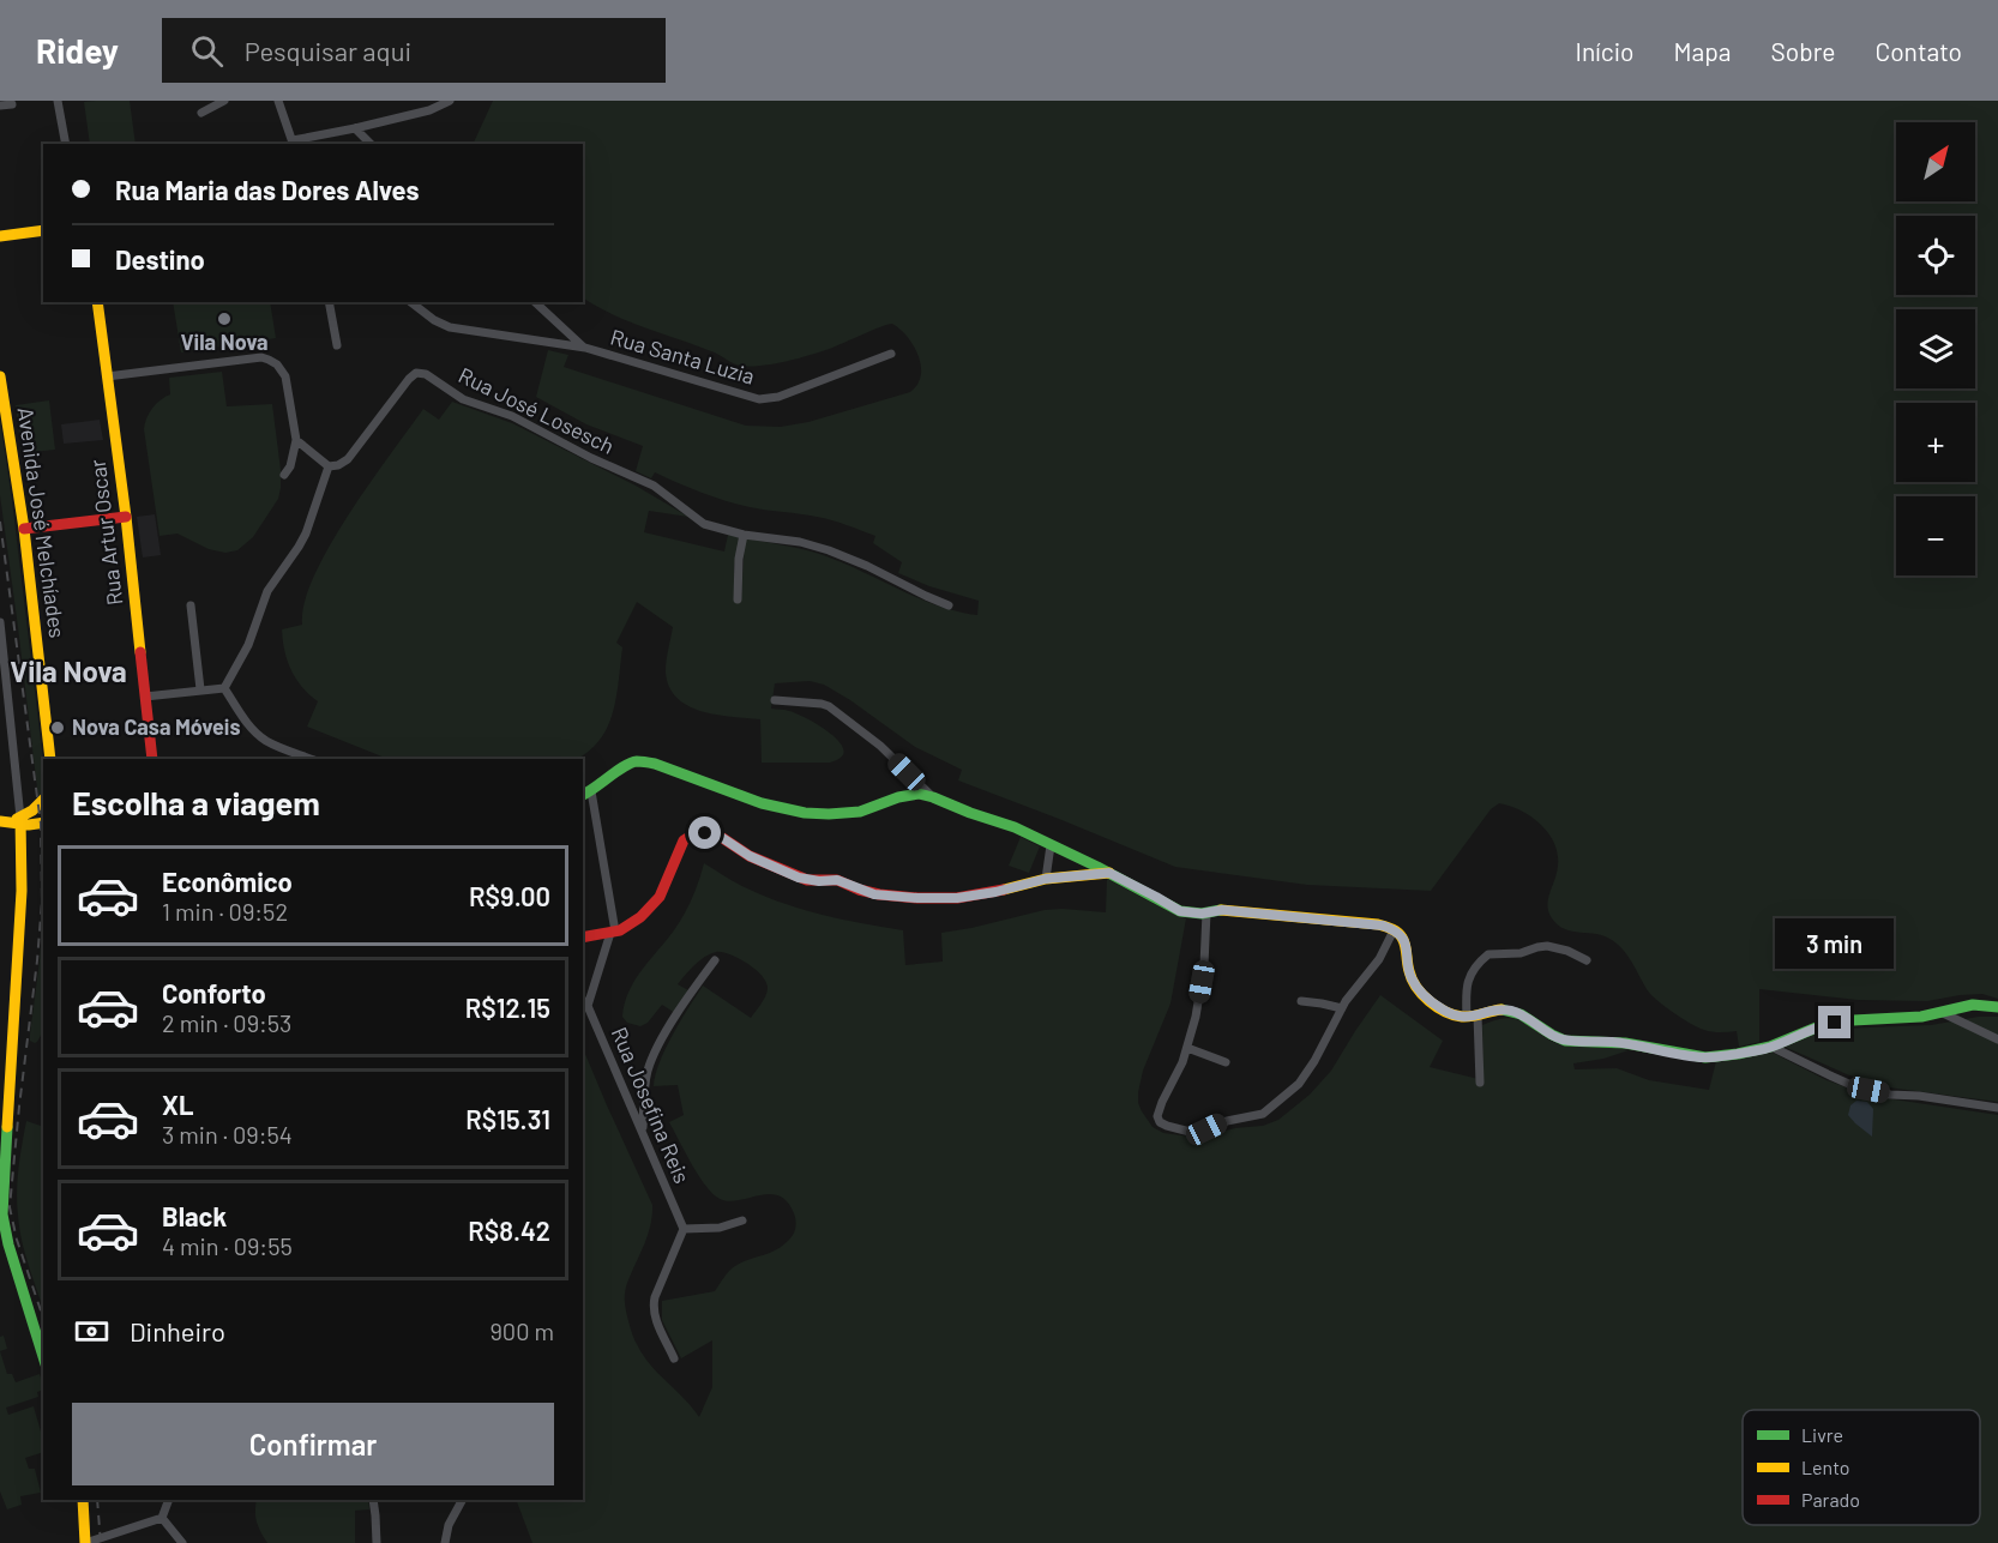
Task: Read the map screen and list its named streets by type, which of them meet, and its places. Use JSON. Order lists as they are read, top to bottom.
{
  "streets": {
    "street": [
      "Rua Santa Luzia",
      "Rua José Losesch",
      "Avenida José Melchíades",
      "Rua Artur Oscar",
      "Rua Josefina Reis"
    ]
  },
  "districts": ["Vila Nova"],
  "places": ["Vila Nova", "Nova Casa Móveis"],
  "legend": ["Livre", "Lento", "Parado"],
  "north": "top right",
  "page": {
    "header": "Ridey",
    "search": "Pesquisar aqui",
    "nav": [
      "Início",
      "Mapa",
      "Sobre",
      "Contato"
    ],
    "map_buttons": ["+", "−"],
    "banner": ["Rua Maria das Dores Alves", "Destino"],
    "heading": "Escolha a viagem",
    "list": [
      {
        "name": "Econômico",
        "note": "1 min · 09:52",
        "value": "R$9.00"
      },
      {
        "name": "Conforto",
        "note": "2 min · 09:53",
        "value": "R$12.15"
      },
      {
        "name": "XL",
        "note": "3 min · 09:54",
        "value": "R$15.31"
      },
      {
        "name": "Black",
        "note": "4 min · 09:55",
        "value": "R$8.42"
      }
    ],
    "bubble": "3 min",
    "pay": ["Dinheiro", "900 m"],
    "buttons": "Confirmar"
  }
}
